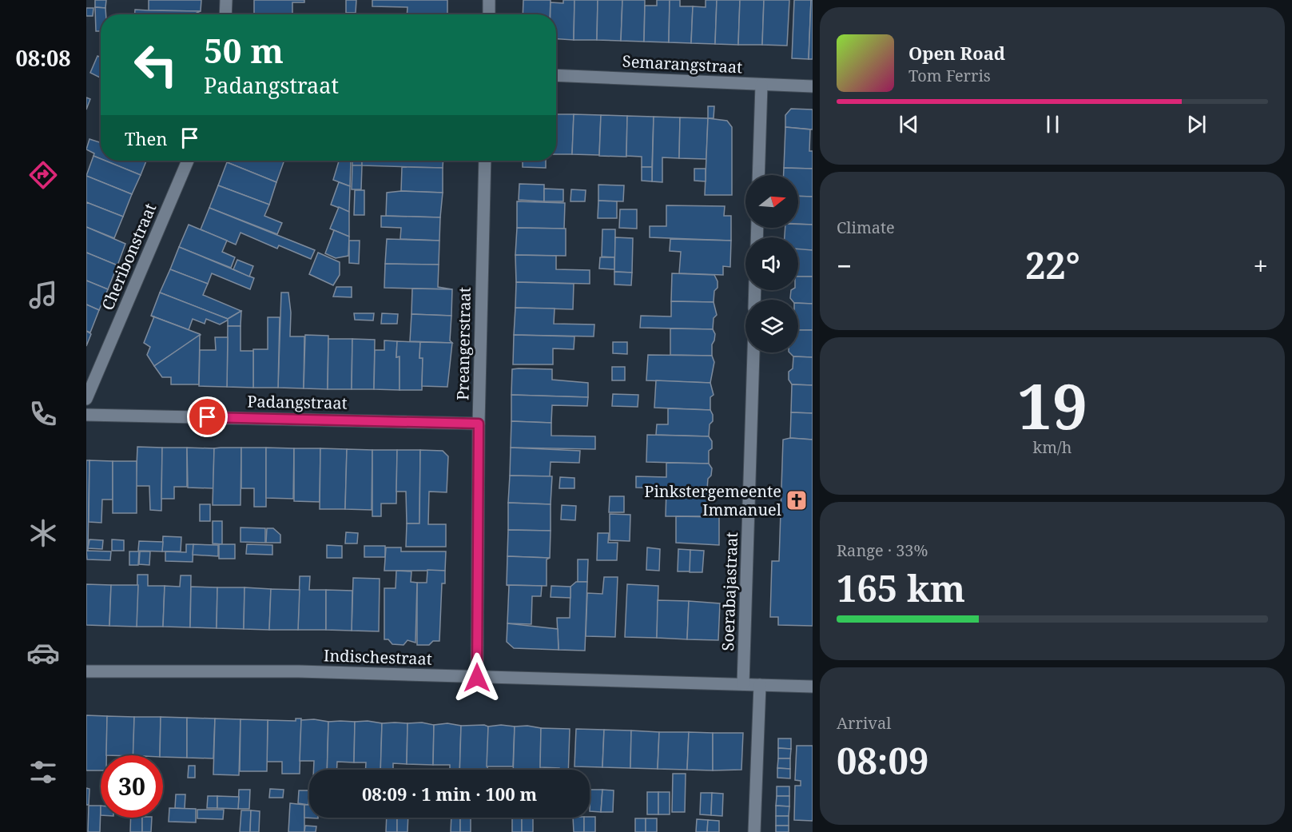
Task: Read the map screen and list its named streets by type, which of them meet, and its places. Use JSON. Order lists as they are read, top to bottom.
{
  "streets": {
    "street": [
      "Semarangstraat",
      "Cheribonstraat",
      "Preangerstraat",
      "Padangstraat",
      "Soerabajastraat",
      "Indischestraat"
    ]
  },
  "crossings": [
    ["Preangerstraat", "Padangstraat"],
    ["Preangerstraat", "Indischestraat"],
    ["Soerabajastraat", "Indischestraat"]
  ],
  "places": {
    "church": ["Pinkstergemeente Immanuel"]
  },
  "north": "right",
  "page": {
    "tabs": "08:08",
    "turn": ["50 m", "Padangstraat"],
    "song": ["Open Road", "Tom Ferris"],
    "then": "Then",
    "tile": [
      "Climate",
      ["19", "km/h"],
      ["Range · 33%", "165 km"],
      ["Arrival", "08:09"]
    ],
    "heat": ["−", "22°", "+"],
    "limit": "30",
    "trip": "08:09 · 1 min · 100 m"
  }
}
